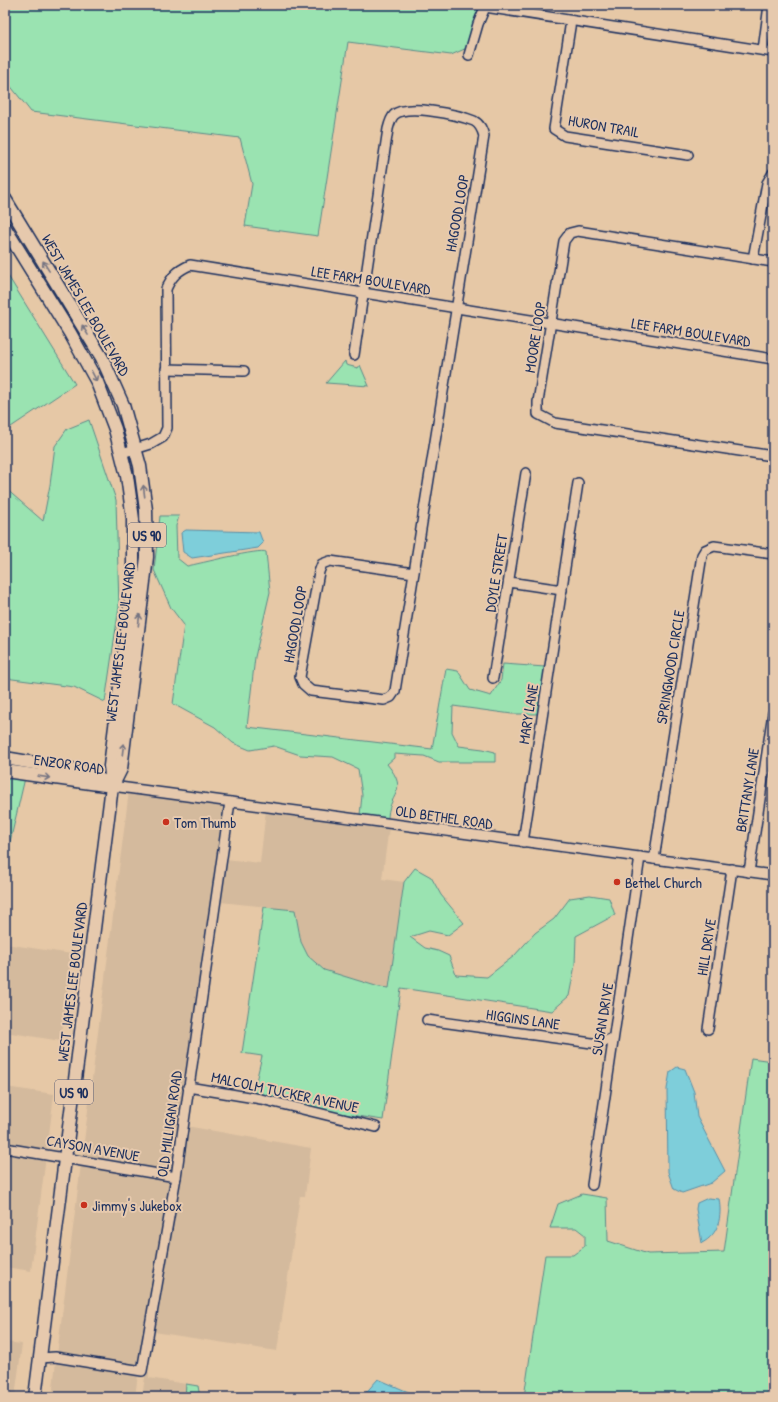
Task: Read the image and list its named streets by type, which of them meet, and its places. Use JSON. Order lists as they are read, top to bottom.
{
  "streets": {
    "main road": ["WEST JAMES LEE BOULEVARD", "US 90", "ENZOR ROAD"],
    "street": [
      "HURON TRAIL",
      "HAGOOD LOOP",
      "LEE FARM BOULEVARD",
      "MOORE LOOP",
      "DOYLE STREET",
      "SPRINGWOOD CIRCLE",
      "MARY LANE",
      "BRITTANY LANE",
      "OLD BETHEL ROAD",
      "HILL DRIVE",
      "HIGGINS LANE",
      "SUSAN DRIVE",
      "MALCOLM TUCKER AVENUE",
      "OLD MILLIGAN ROAD",
      "CAYSON AVENUE"
    ]
  },
  "crossings": [
    ["HAGOOD LOOP", "LEE FARM BOULEVARD"],
    ["LEE FARM BOULEVARD", "WEST JAMES LEE BOULEVARD"],
    ["LEE FARM BOULEVARD", "MOORE LOOP"],
    ["WEST JAMES LEE BOULEVARD", "ENZOR ROAD"],
    ["WEST JAMES LEE BOULEVARD", "OLD BETHEL ROAD"],
    ["WEST JAMES LEE BOULEVARD", "OLD MILLIGAN ROAD"],
    ["WEST JAMES LEE BOULEVARD", "CAYSON AVENUE"],
    ["SPRINGWOOD CIRCLE", "OLD BETHEL ROAD"],
    ["MARY LANE", "OLD BETHEL ROAD"],
    ["ENZOR ROAD", "OLD BETHEL ROAD"],
    ["BRITTANY LANE", "OLD BETHEL ROAD"],
    ["OLD BETHEL ROAD", "HILL DRIVE"],
    ["OLD BETHEL ROAD", "SUSAN DRIVE"],
    ["OLD BETHEL ROAD", "OLD MILLIGAN ROAD"],
    ["HIGGINS LANE", "SUSAN DRIVE"],
    ["MALCOLM TUCKER AVENUE", "OLD MILLIGAN ROAD"],
    ["OLD MILLIGAN ROAD", "CAYSON AVENUE"]
  ],
  "places": ["Tom Thumb", "Bethel Church", "Jimmy's Jukebox"]
}
